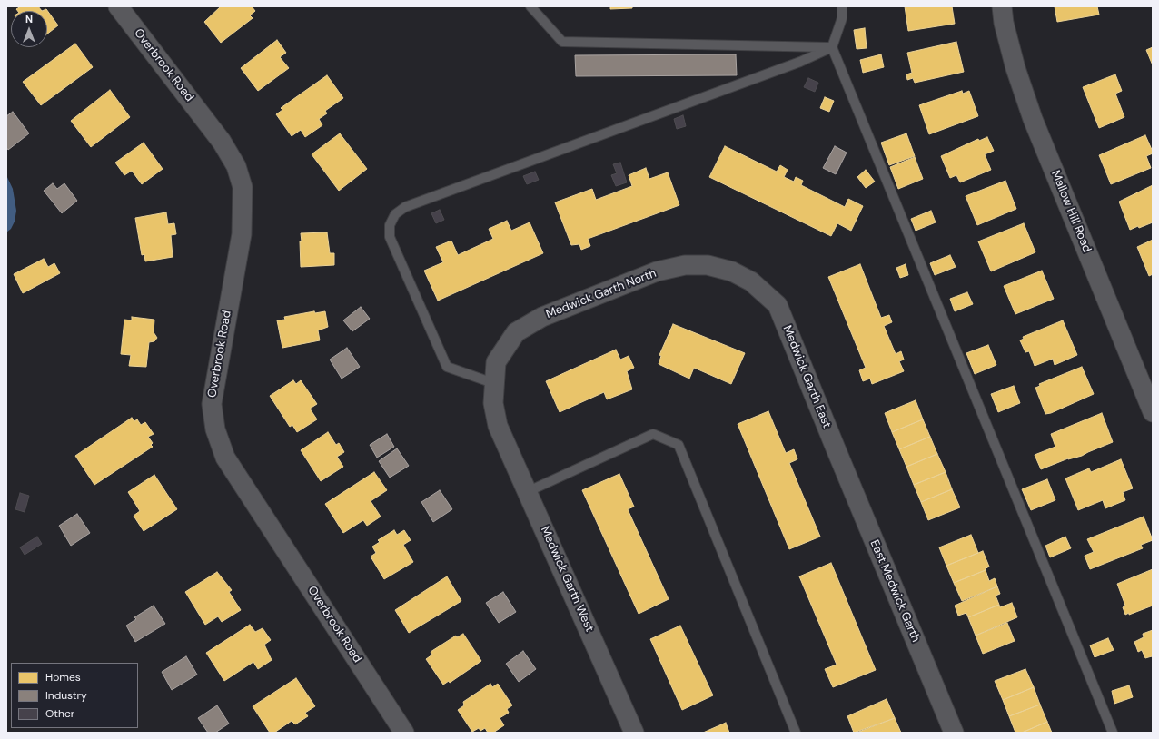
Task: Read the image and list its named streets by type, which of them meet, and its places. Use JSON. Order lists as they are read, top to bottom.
{
  "streets": {
    "street": [
      "Overbrook Road",
      "Mallow Hill Road",
      "Medwick Garth North",
      "Medwick Garth East",
      "Medwick Garth West",
      "East Medwick Garth"
    ]
  },
  "crossings": [
    ["Medwick Garth North", "Medwick Garth East"],
    ["Medwick Garth North", "Medwick Garth West"],
    ["Medwick Garth East", "East Medwick Garth"]
  ],
  "legend": ["Homes", "Industry", "Other"],
  "north": "top"
}
